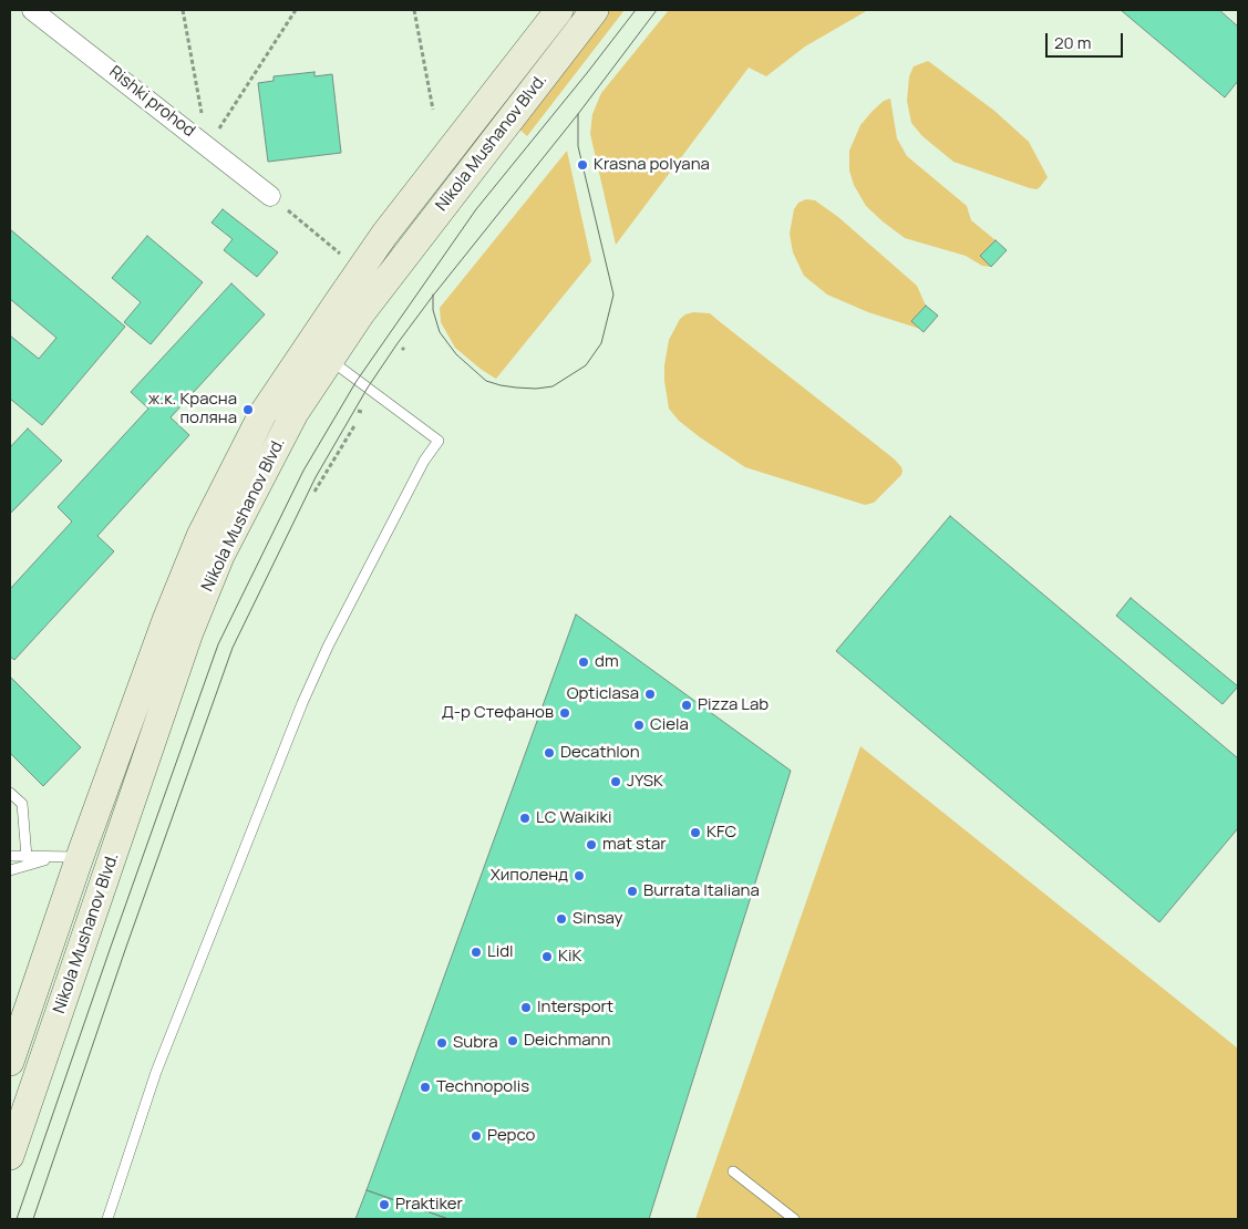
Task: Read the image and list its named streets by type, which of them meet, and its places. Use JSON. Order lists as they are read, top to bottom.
{
  "streets": {
    "main road": ["Nikola Mushanov Blvd."],
    "street": ["Rishki prohod"]
  },
  "places": [
    "Krasna polyana",
    "ж.к. Красна поляна",
    "dm",
    "Opticlasa",
    "Pizza Lab",
    "Д-р Стефанов",
    "Ciela",
    "Decathlon",
    "JYSK",
    "LC Waikiki",
    "KFC",
    "mat star",
    "Хиполенд",
    "Burrata Italiana",
    "Sinsay",
    "Lidl",
    "KiK",
    "Intersport",
    "Deichmann",
    "Subra",
    "Technopolis",
    "Pepco",
    "Praktiker"
  ],
  "scale_bar": "20 m"
}
